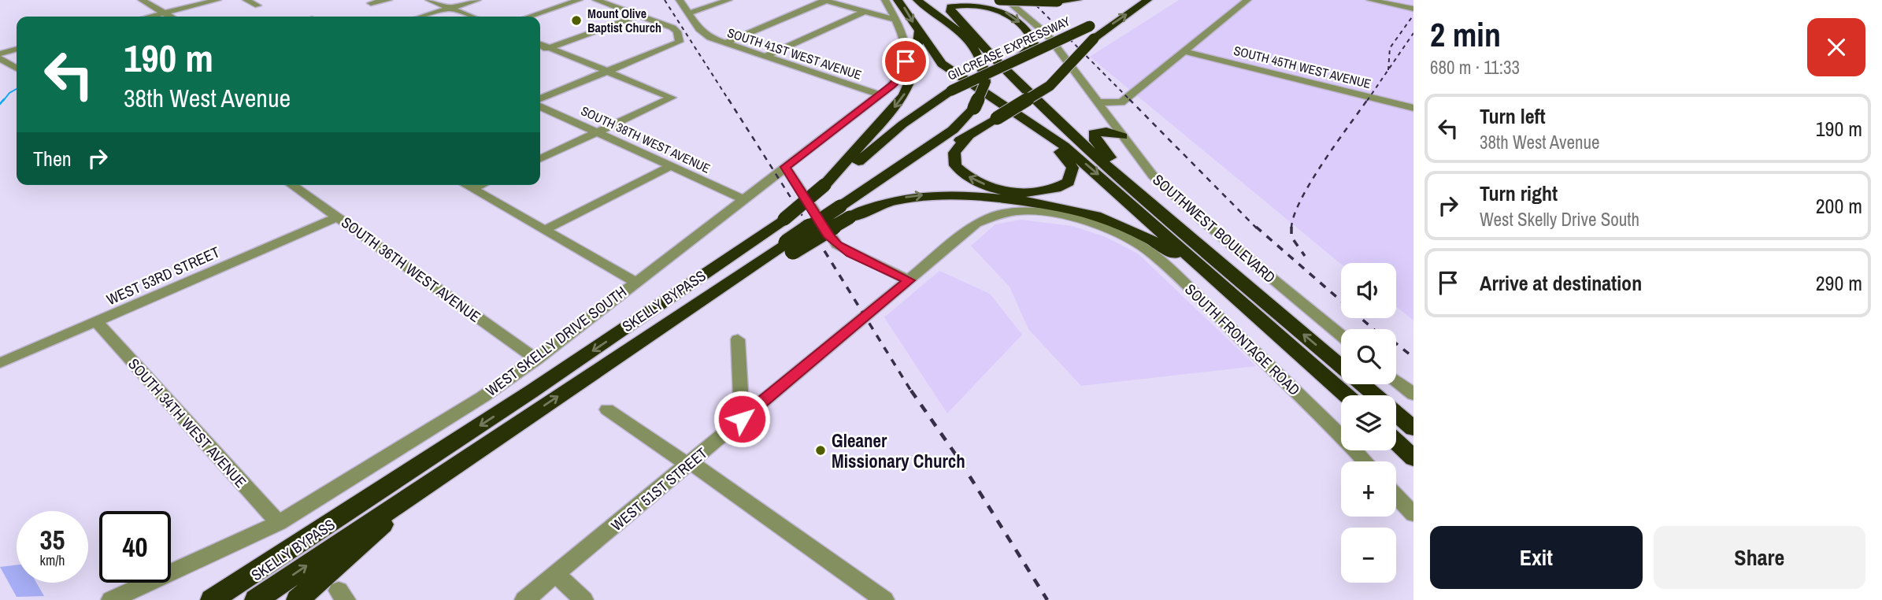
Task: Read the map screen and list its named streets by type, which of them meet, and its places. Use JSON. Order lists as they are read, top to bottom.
{
  "streets": {
    "highway": ["GILCREASE EXPRESSWAY", "SKELLY BYPASS"],
    "street": [
      "SOUTH 41ST WEST AVENUE",
      "SOUTH 45TH WEST AVENUE",
      "SOUTH 38TH WEST AVENUE",
      "SOUTHWEST BOULEVARD",
      "SOUTH 36TH WEST AVENUE",
      "WEST 53RD STREET",
      "SOUTH FRONTAGE ROAD",
      "WEST SKELLY DRIVE SOUTH",
      "SOUTH 34TH WEST AVENUE",
      "WEST 51ST STREET"
    ]
  },
  "crossings": [
    ["GILCREASE EXPRESSWAY", "SKELLY BYPASS"],
    ["SOUTH 41ST WEST AVENUE", "WEST SKELLY DRIVE SOUTH"],
    ["SOUTH 38TH WEST AVENUE", "WEST SKELLY DRIVE SOUTH"],
    ["SOUTH 36TH WEST AVENUE", "WEST 53RD STREET"],
    ["SOUTH 36TH WEST AVENUE", "WEST SKELLY DRIVE SOUTH"],
    ["WEST 53RD STREET", "SOUTH 34TH WEST AVENUE"],
    ["SOUTH FRONTAGE ROAD", "WEST 51ST STREET"],
    ["WEST SKELLY DRIVE SOUTH", "SOUTH 34TH WEST AVENUE"]
  ],
  "places": ["Mount Olive Baptist Church", "Gleaner Missionary Church"],
  "page": {
    "heading": ["2 min", "680 m · 11:33"],
    "turn": ["190 m", "38th West Avenue"],
    "list": [
      {
        "name": "Turn left",
        "note": "38th West Avenue",
        "value": "190 m"
      },
      {
        "name": "Turn right",
        "note": "West Skelly Drive South",
        "value": "200 m"
      },
      {
        "name": "Arrive at destination",
        "value": "290 m"
      }
    ],
    "then": "Then",
    "map_buttons": ["+", "−"],
    "speed": "35 km/h",
    "limit": "40",
    "buttons": ["Exit", "Share"]
  }
}
